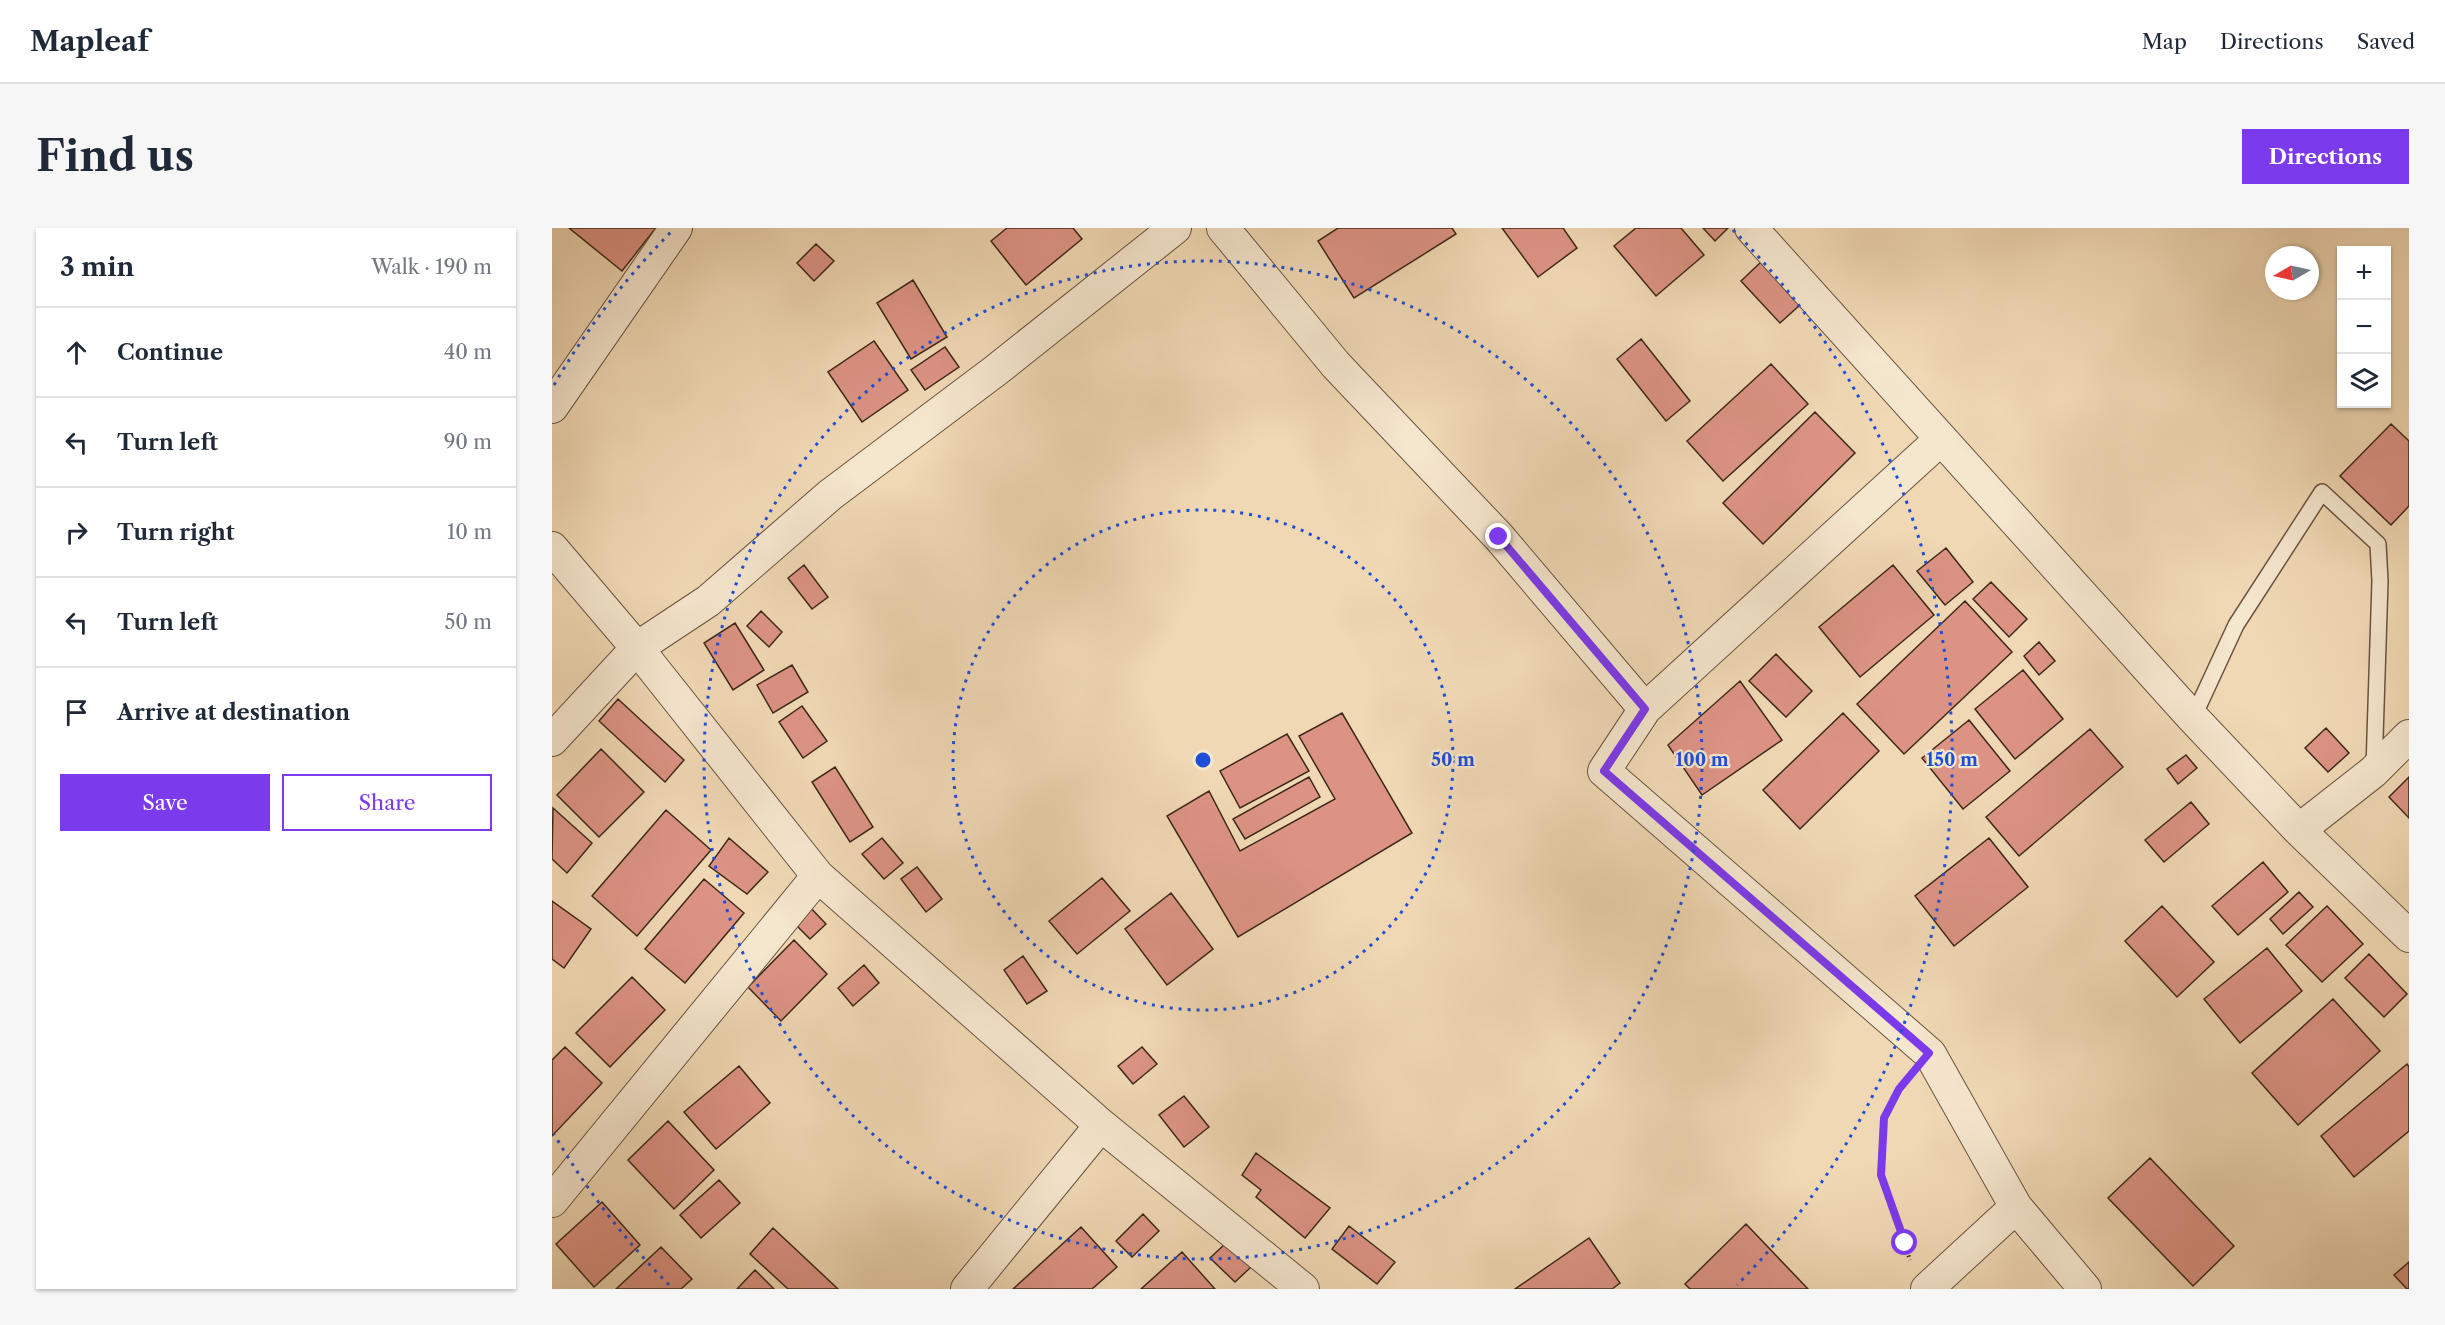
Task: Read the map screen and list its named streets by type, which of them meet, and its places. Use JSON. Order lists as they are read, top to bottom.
{
  "north": "left",
  "page": {
    "header": "Mapleaf",
    "nav": ["Map", "Directions", "Saved"],
    "buttons": [
      "Directions",
      ["Save", "Share"]
    ],
    "title": "Find us",
    "heading": ["3 min", "Walk · 190 m"],
    "map_buttons": ["+", "−"],
    "list": [
      ["Continue", "40 m"],
      ["Turn left", "90 m"],
      ["Turn right", "10 m"],
      ["Turn left", "50 m"],
      "Arrive at destination"
    ]
  },
  "rings": ["50 m", "100 m", "150 m"]
}
